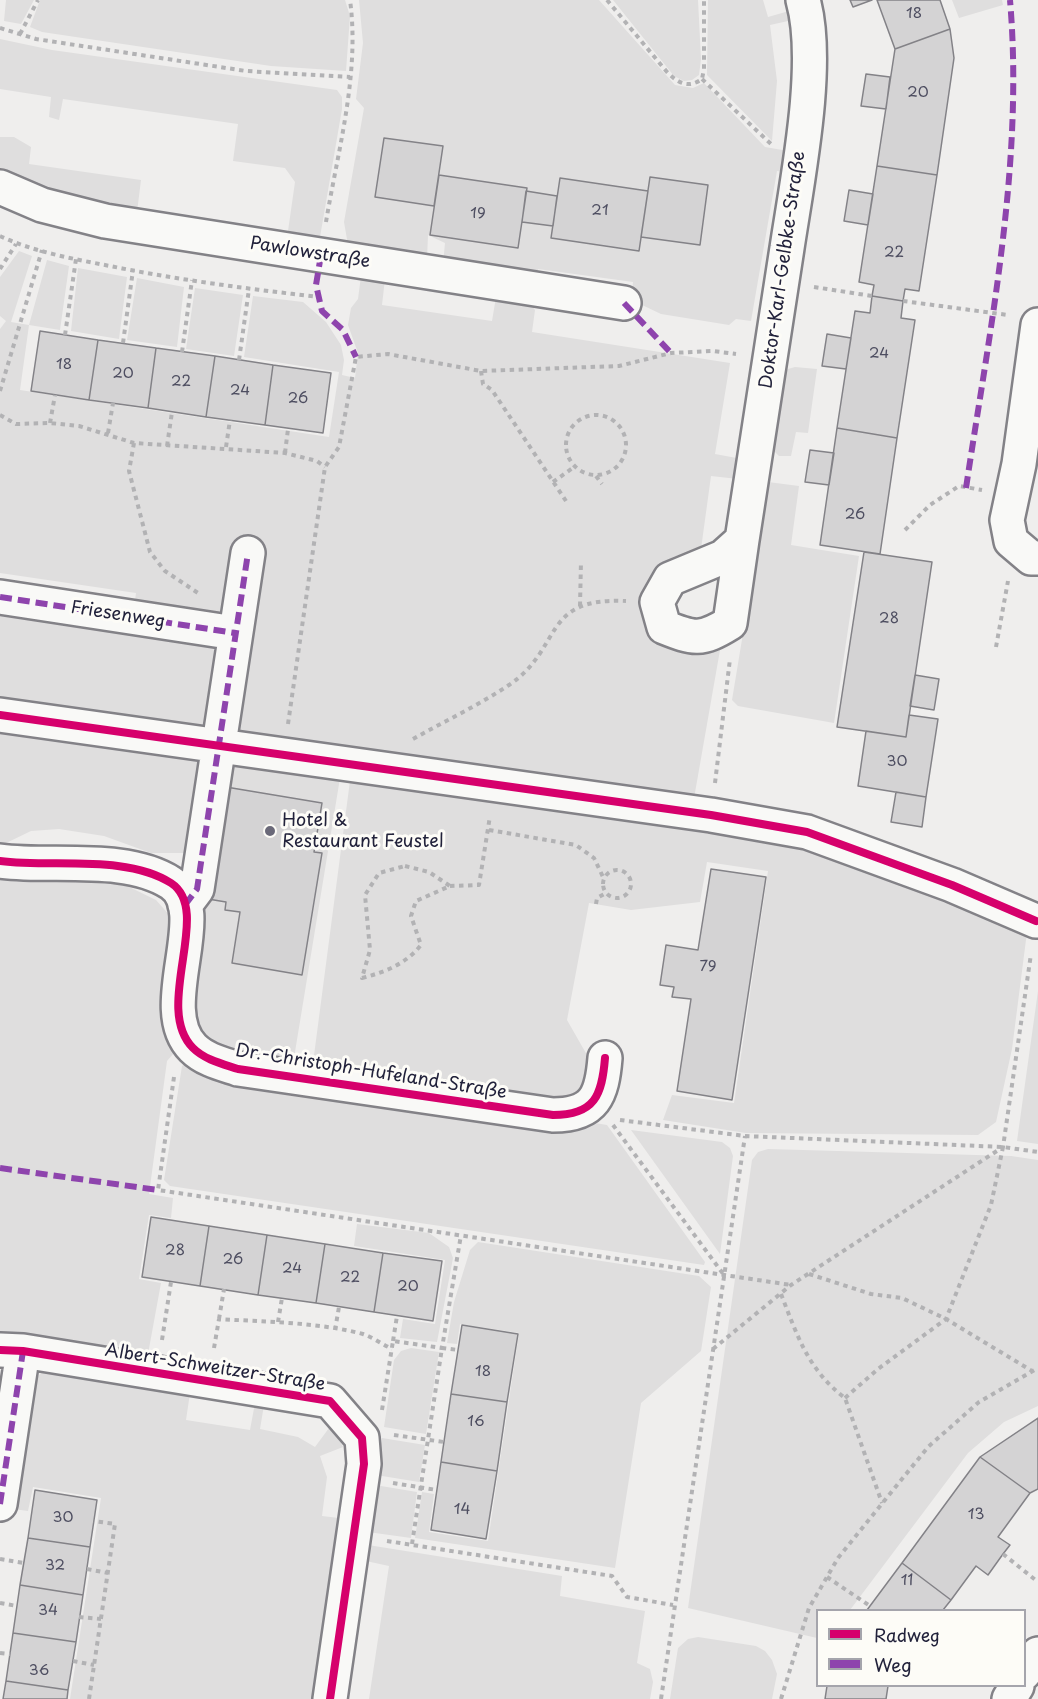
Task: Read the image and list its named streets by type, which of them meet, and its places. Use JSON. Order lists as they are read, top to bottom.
{
  "streets": {
    "street": [
      "Pawlowstraße",
      "Doktor-Karl-Gelbke-Straße",
      "Friesenweg",
      "Dr.-Christoph-Hufeland-Straße",
      "Albert-Schweitzer-Straße"
    ]
  },
  "places": ["Hotel & Restaurant Feustel"],
  "house_numbers": [
    "18",
    "20",
    "21",
    "19",
    "22",
    "24",
    "18",
    "20",
    "22",
    "24",
    "26",
    "26",
    "28",
    "30",
    "79",
    "28",
    "26",
    "24",
    "22",
    "20",
    "18",
    "16",
    "14",
    "13",
    "30",
    "32",
    "11",
    "34",
    "36"
  ],
  "legend": ["Radweg", "Weg"]
}
